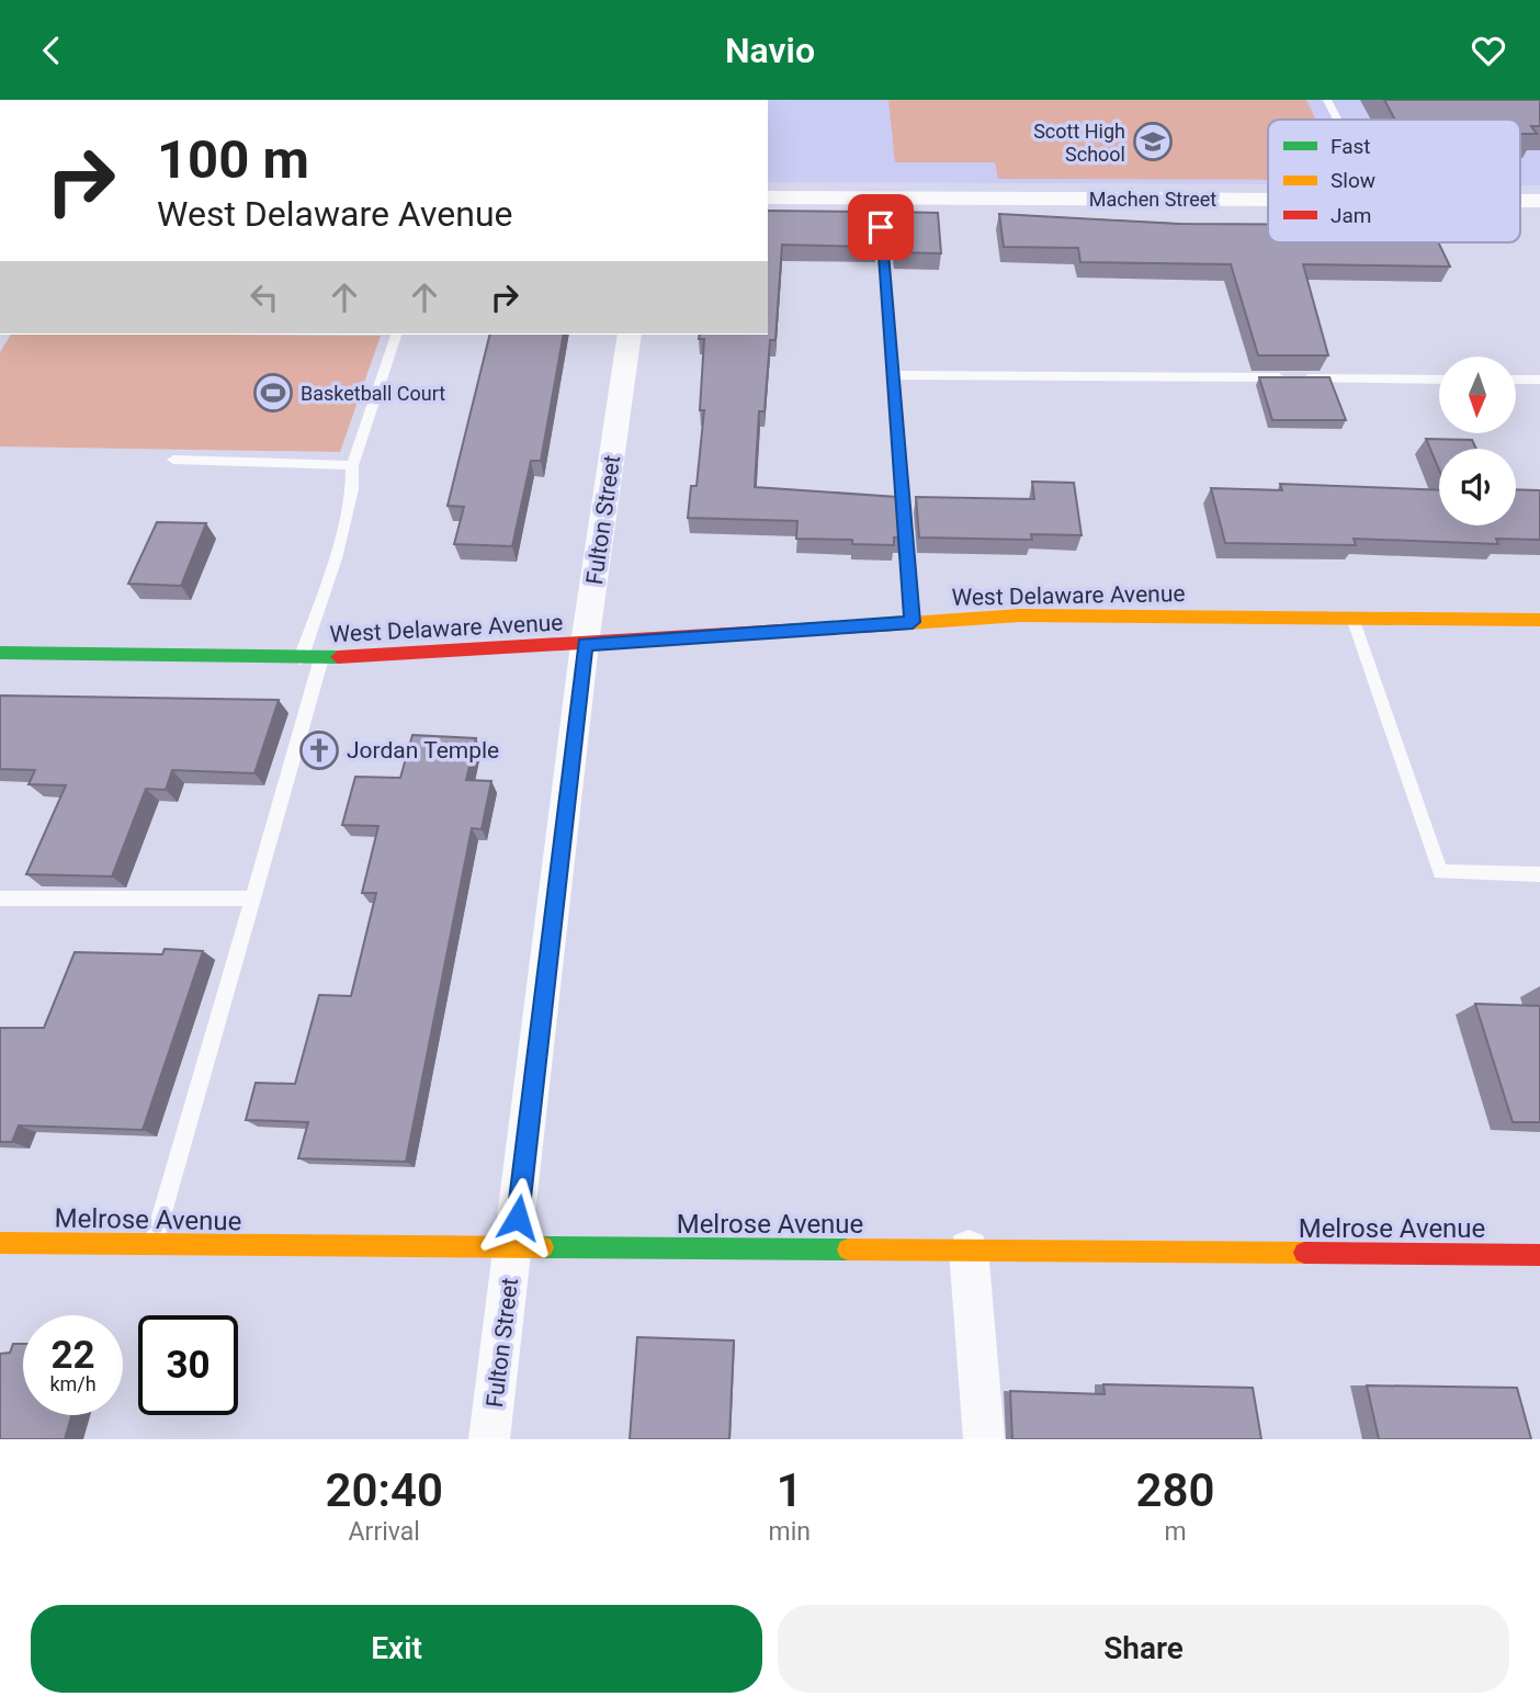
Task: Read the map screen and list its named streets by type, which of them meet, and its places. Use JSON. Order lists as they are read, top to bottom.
{
  "streets": {
    "street": [
      "Machen Street",
      "Fulton Street",
      "West Delaware Avenue",
      "Melrose Avenue"
    ]
  },
  "crossings": [
    ["Fulton Street", "West Delaware Avenue"],
    ["Fulton Street", "Melrose Avenue"]
  ],
  "places": {
    "school or university": ["Scott High School"],
    "sports": ["Basketball Court"],
    "church": ["Jordan Temple"]
  },
  "legend": ["Fast", "Slow", "Jam"],
  "north": "bottom",
  "page": {
    "header": "Navio",
    "turn": ["100 m", "West Delaware Avenue"],
    "speed": "22 km/h",
    "limit": "30",
    "eta": [
      "20:40",
      "Arrival",
      "1",
      "min",
      "280",
      "m"
    ],
    "buttons": ["Exit", "Share"]
  }
}
